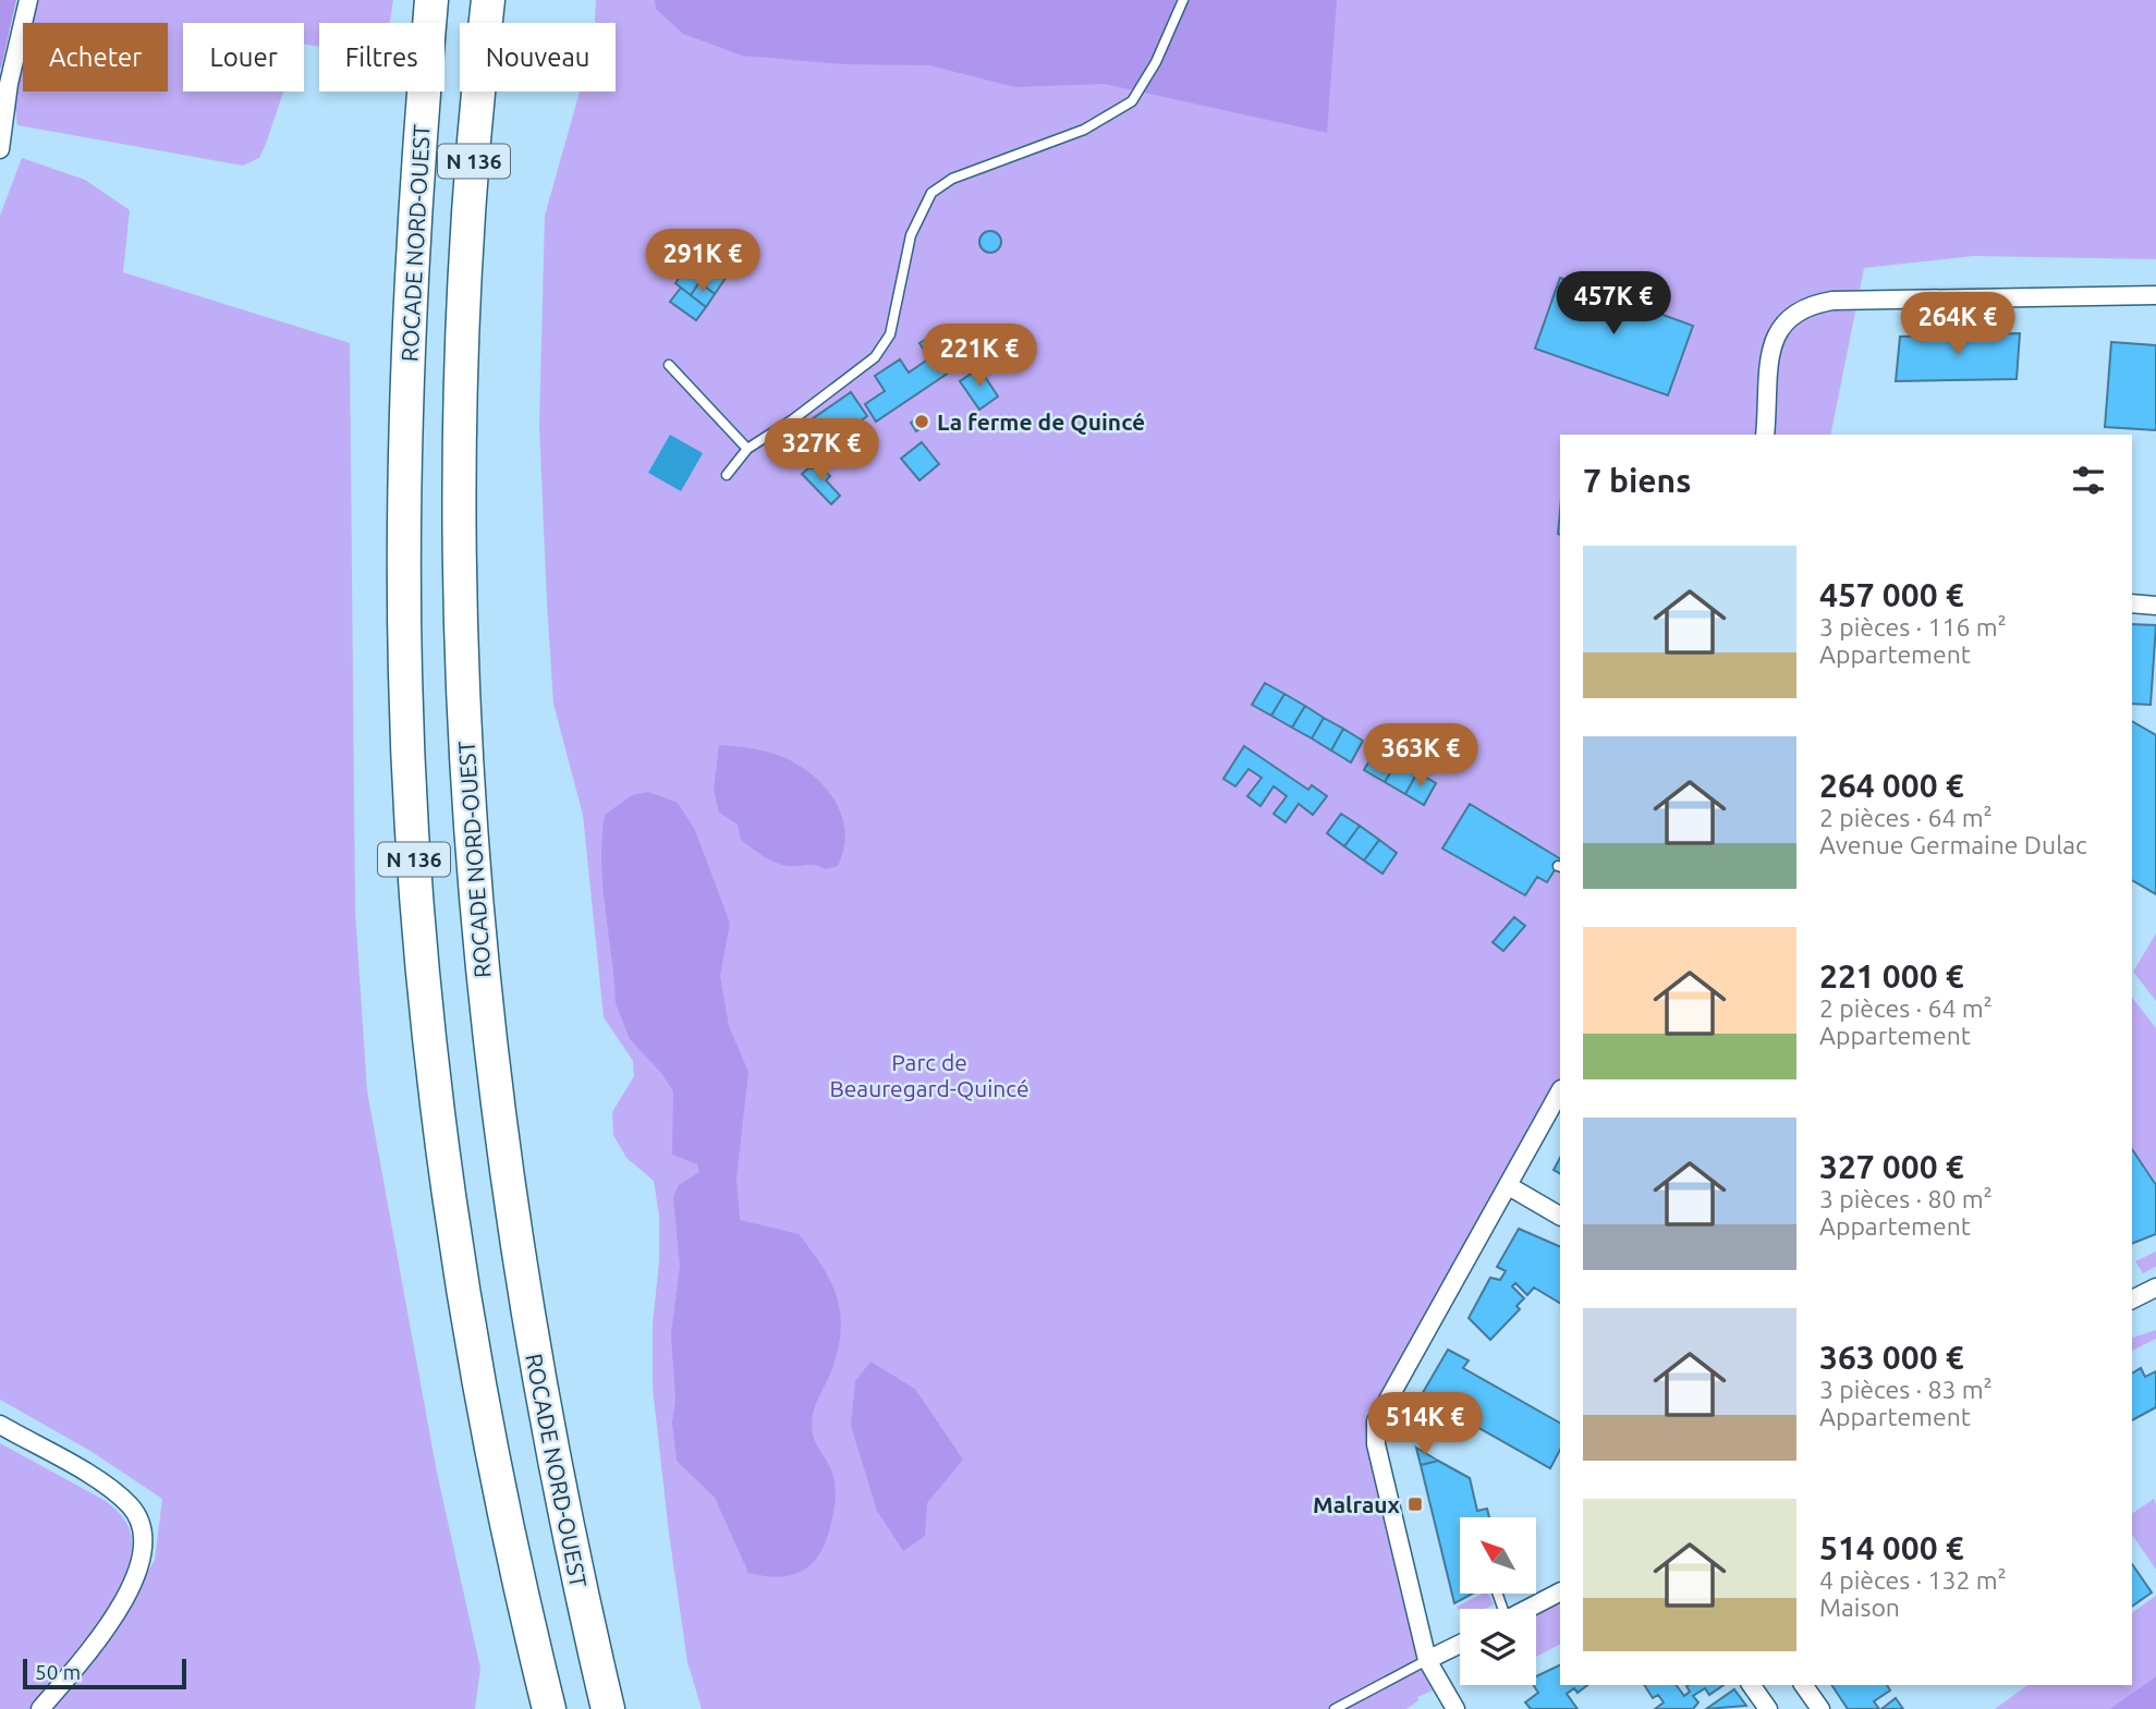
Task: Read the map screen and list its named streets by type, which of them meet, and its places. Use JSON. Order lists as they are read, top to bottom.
{
  "streets": {
    "highway": ["N 136", "ROCADE NORD-OUEST"]
  },
  "parks": ["Parc de Beauregard-Quincé"],
  "places": {
    "other": ["La ferme de Quincé"],
    "transit": ["Malraux"]
  },
  "scale_bar": "50 m",
  "north": "top left",
  "page": {
    "chip": [
      "Acheter",
      "Louer",
      "Filtres",
      "Nouveau"
    ],
    "price": [
      "291K €",
      "457K €",
      "264K €",
      "221K €",
      "327K €",
      "363K €",
      "514K €"
    ],
    "heading": "7 biens",
    "list": [
      {
        "name": "457 000 €",
        "note": "3 pièces · 116 m² · Appartement"
      },
      {
        "name": "264 000 €",
        "note": "2 pièces · 64 m² · Avenue Germaine Dulac"
      },
      {
        "name": "221 000 €",
        "note": "2 pièces · 64 m² · Appartement"
      },
      {
        "name": "327 000 €",
        "note": "3 pièces · 80 m² · Appartement"
      },
      {
        "name": "363 000 €",
        "note": "3 pièces · 83 m² · Appartement"
      },
      {
        "name": "514 000 €",
        "note": "4 pièces · 132 m² · Maison"
      }
    ],
    "scale": "50 m"
  }
}
